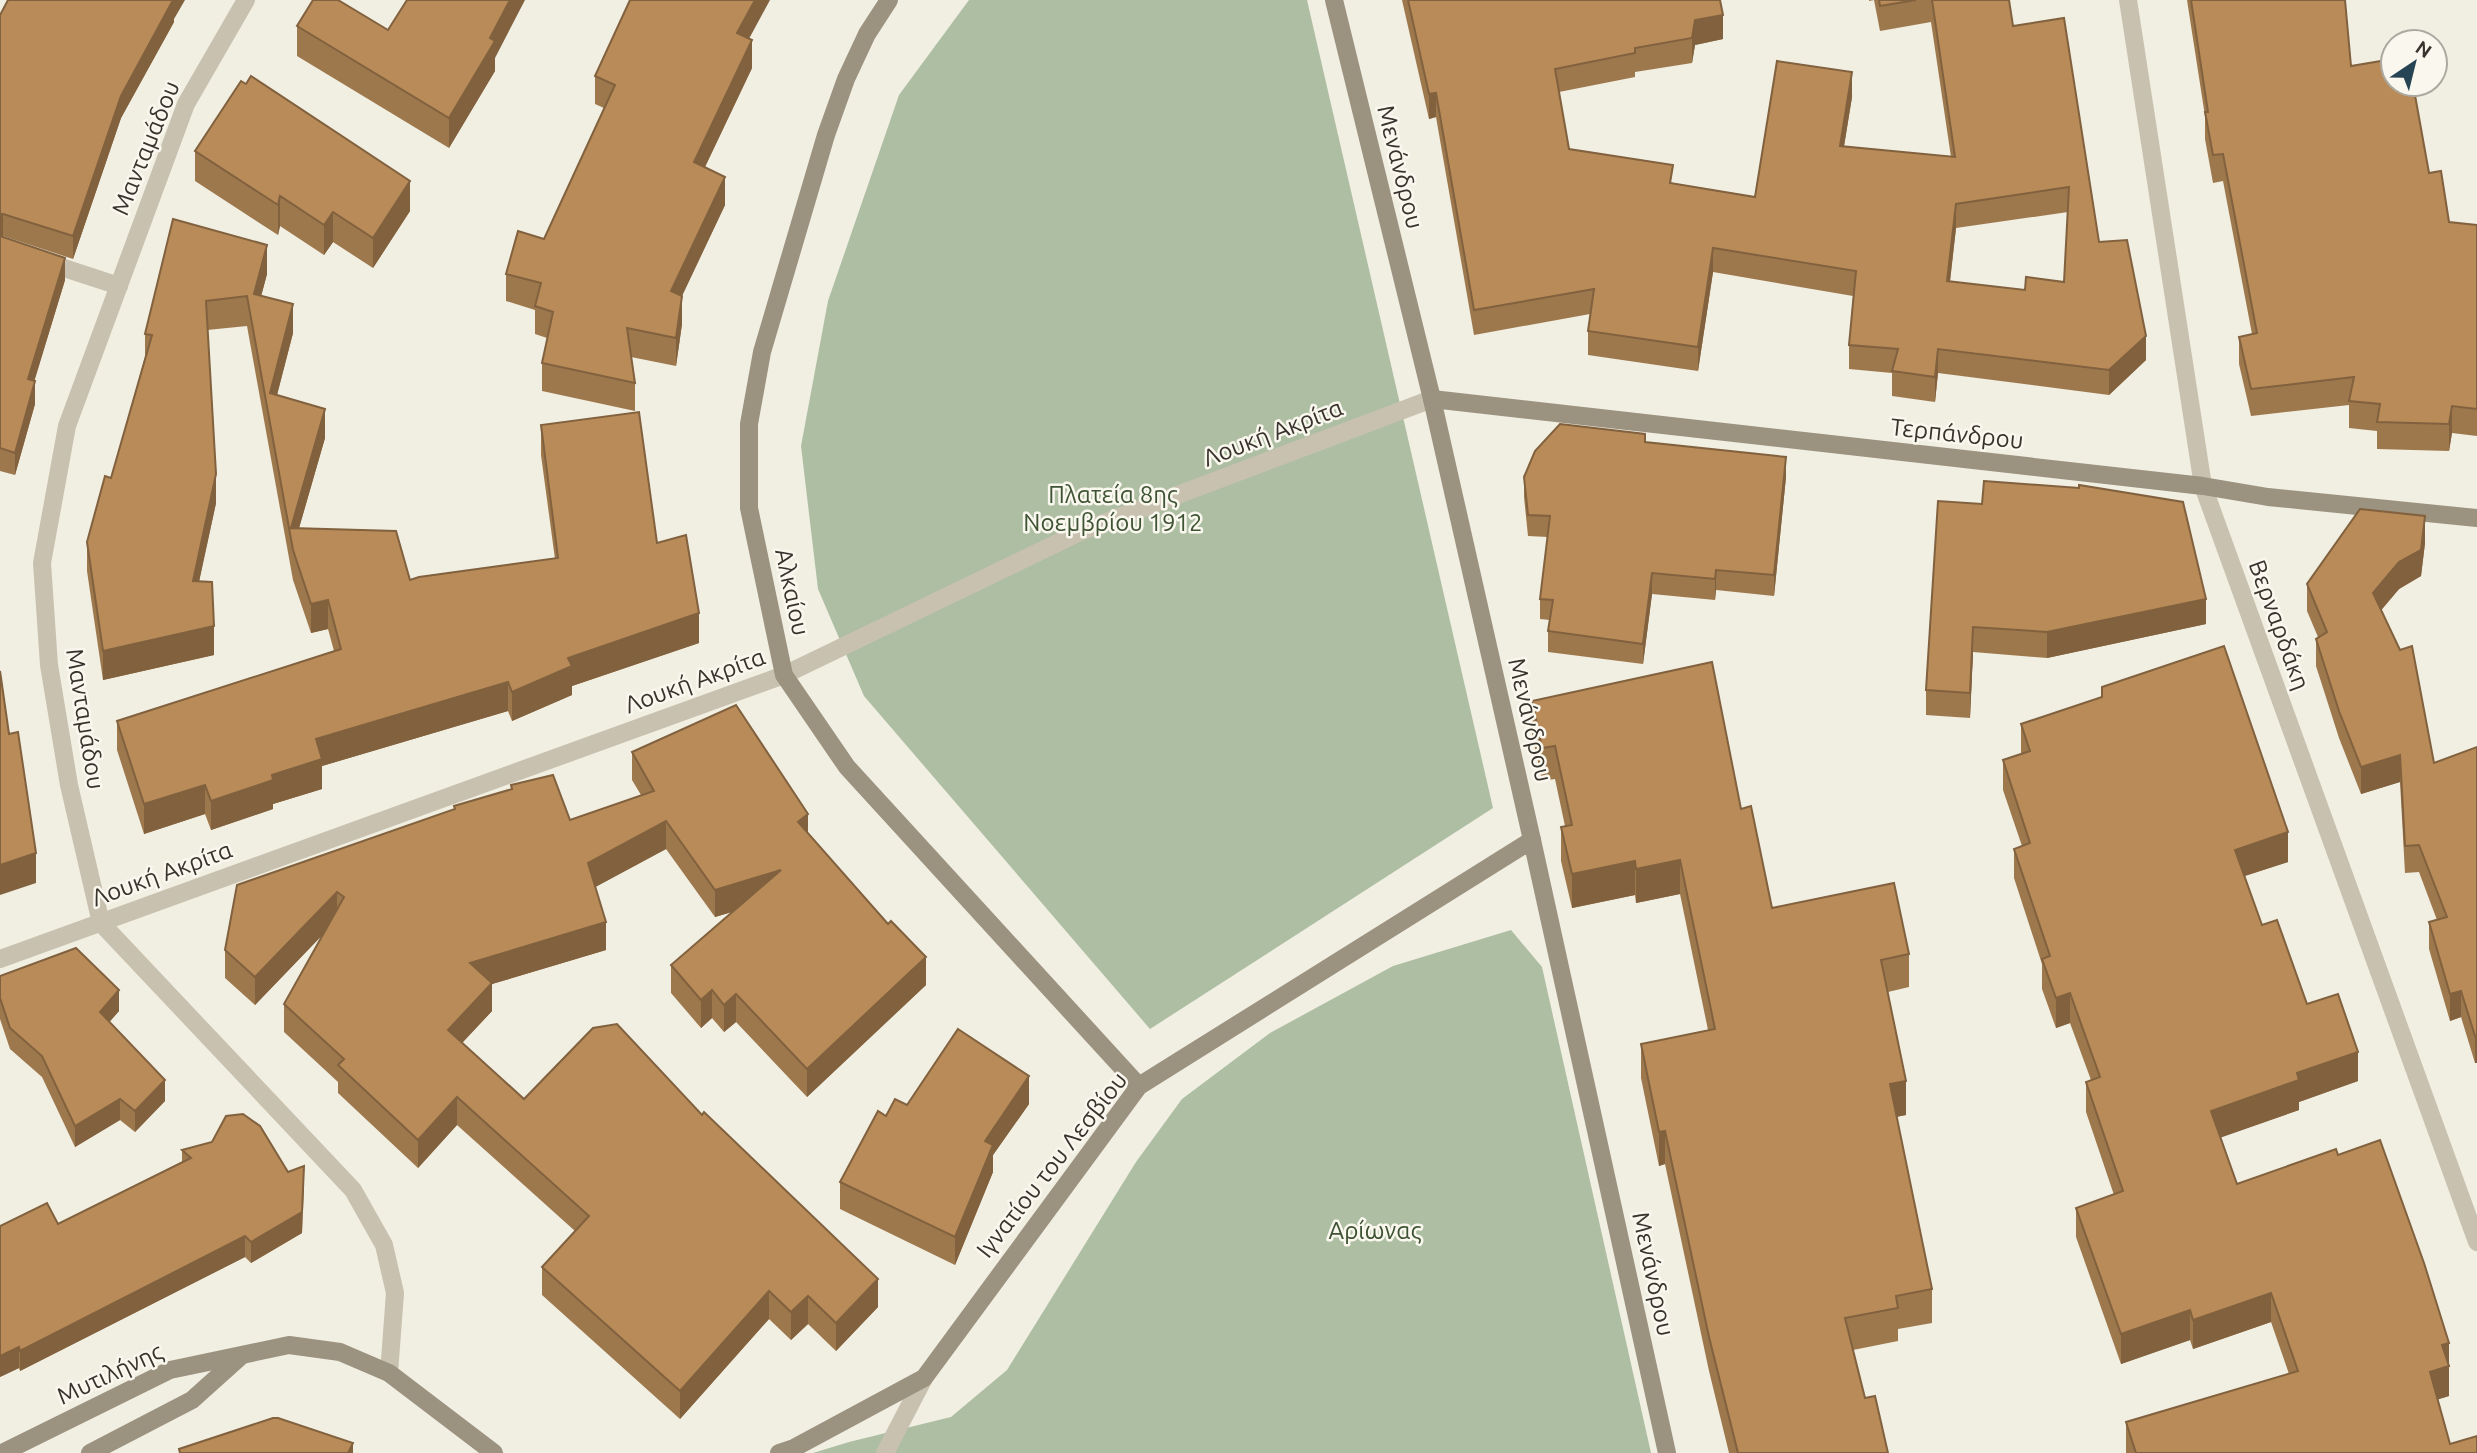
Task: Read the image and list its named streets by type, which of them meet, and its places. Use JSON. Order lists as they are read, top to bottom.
{
  "streets": {
    "street": [
      "Μανταμάδου",
      "Μενάνδρου",
      "Λουκή Ακρίτα",
      "Τερπάνδρου",
      "Αλκαίου",
      "Βερναρδάκη",
      "Ιγνατίου του Λεσβίου",
      "Μυτιλήνης"
    ]
  },
  "crossings": [
    ["Μανταμάδου", "Λουκή Ακρίτα"],
    ["Μενάνδρου", "Λουκή Ακρίτα"],
    ["Μενάνδρου", "Τερπάνδρου"],
    ["Μενάνδρου", "Ιγνατίου του Λεσβίου"],
    ["Λουκή Ακρίτα", "Τερπάνδρου"],
    ["Λουκή Ακρίτα", "Αλκαίου"],
    ["Τερπάνδρου", "Βερναρδάκη"],
    ["Αλκαίου", "Ιγνατίου του Λεσβίου"]
  ],
  "parks": ["Πλατεία 8ης Νοεμβρίου 1912", "Αρίωνας"],
  "north": "top right"
}
